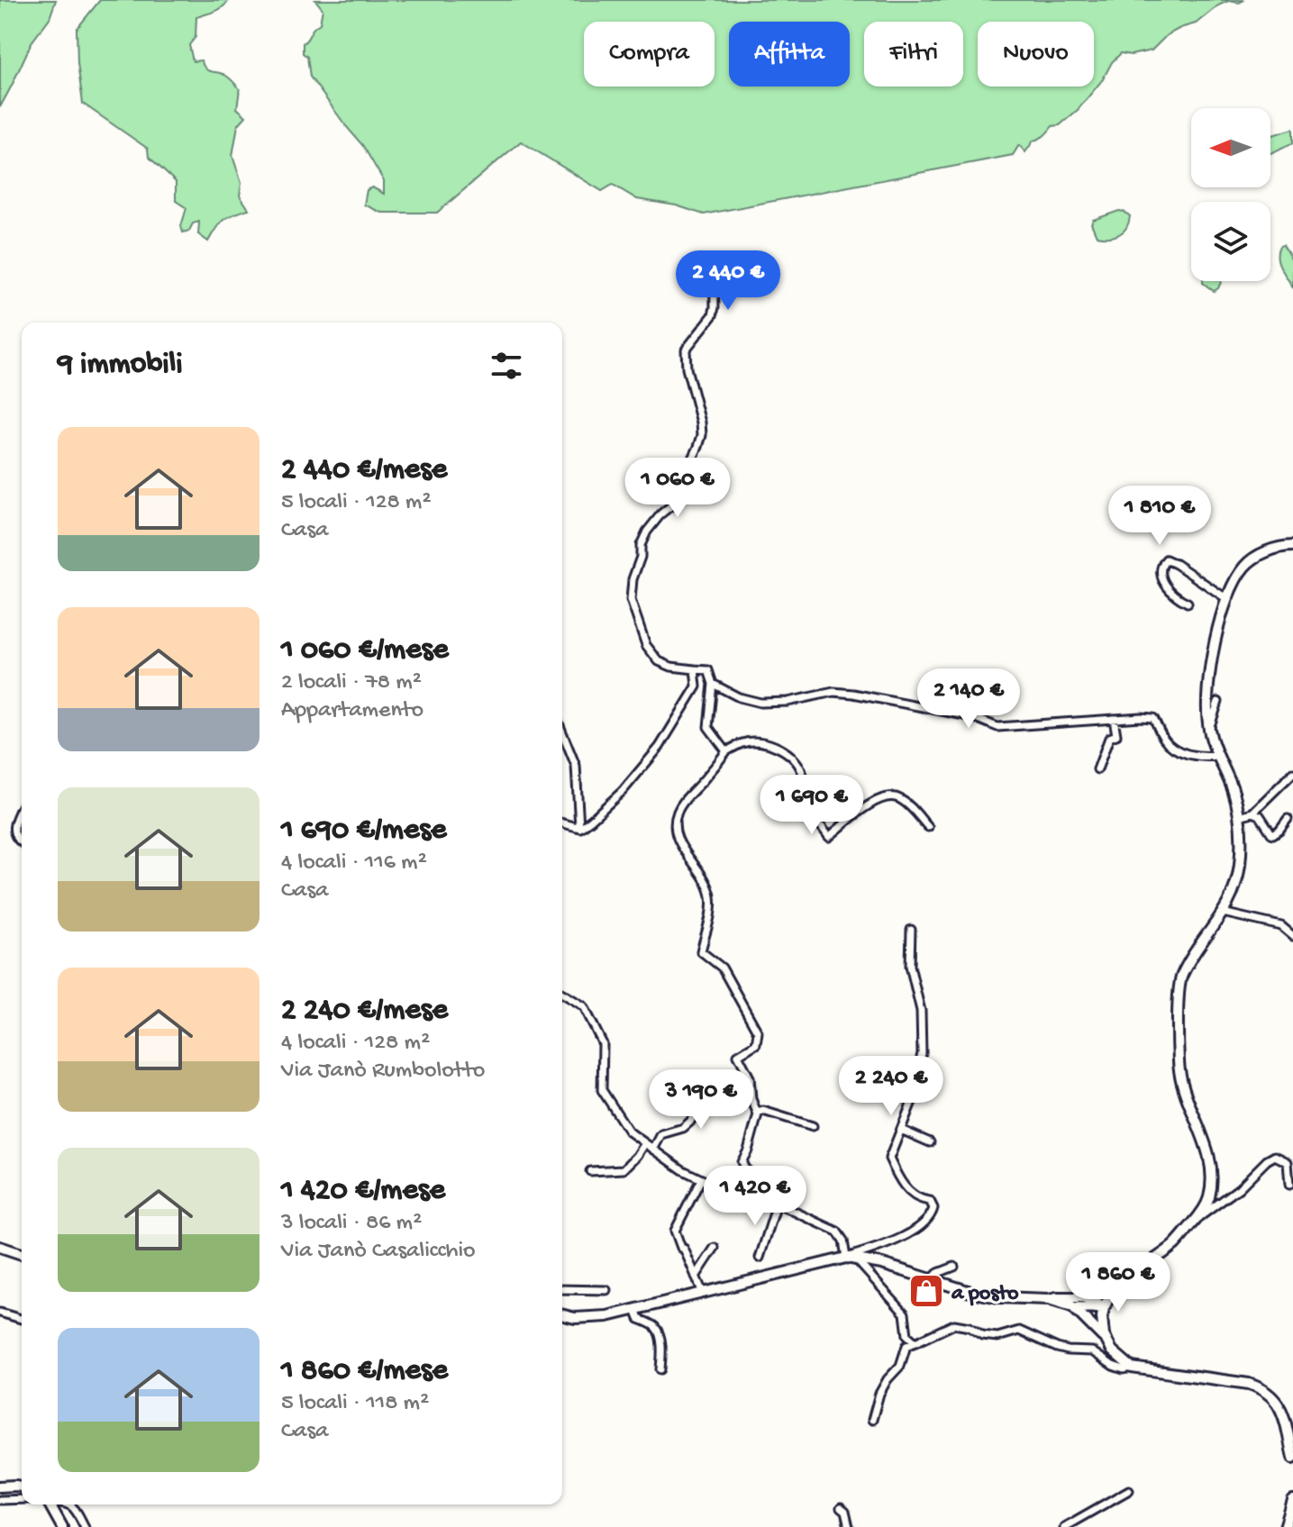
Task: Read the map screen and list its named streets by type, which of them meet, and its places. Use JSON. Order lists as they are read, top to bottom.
{
  "places": {
    "shop": ["a posto"]
  },
  "north": "left",
  "page": {
    "chip": [
      "Compra",
      "Affitta",
      "Filtri",
      "Nuovo"
    ],
    "price": [
      "2 440 €",
      "1 060 €",
      "1 810 €",
      "2 140 €",
      "1 690 €",
      "2 240 €",
      "3 190 €",
      "1 420 €",
      "1 860 €"
    ],
    "heading": "9 immobili",
    "list": [
      {
        "name": "2 440 €/mese",
        "note": "5 locali · 128 m² · Casa"
      },
      {
        "name": "1 060 €/mese",
        "note": "2 locali · 78 m² · Appartamento"
      },
      {
        "name": "1 690 €/mese",
        "note": "4 locali · 116 m² · Casa"
      },
      {
        "name": "2 240 €/mese",
        "note": "4 locali · 128 m² · Via Janò Rumbolotto"
      },
      {
        "name": "1 420 €/mese",
        "note": "3 locali · 86 m² · Via Janò Casalicchio"
      },
      {
        "name": "1 860 €/mese",
        "note": "5 locali · 118 m² · Casa"
      }
    ]
  }
}
